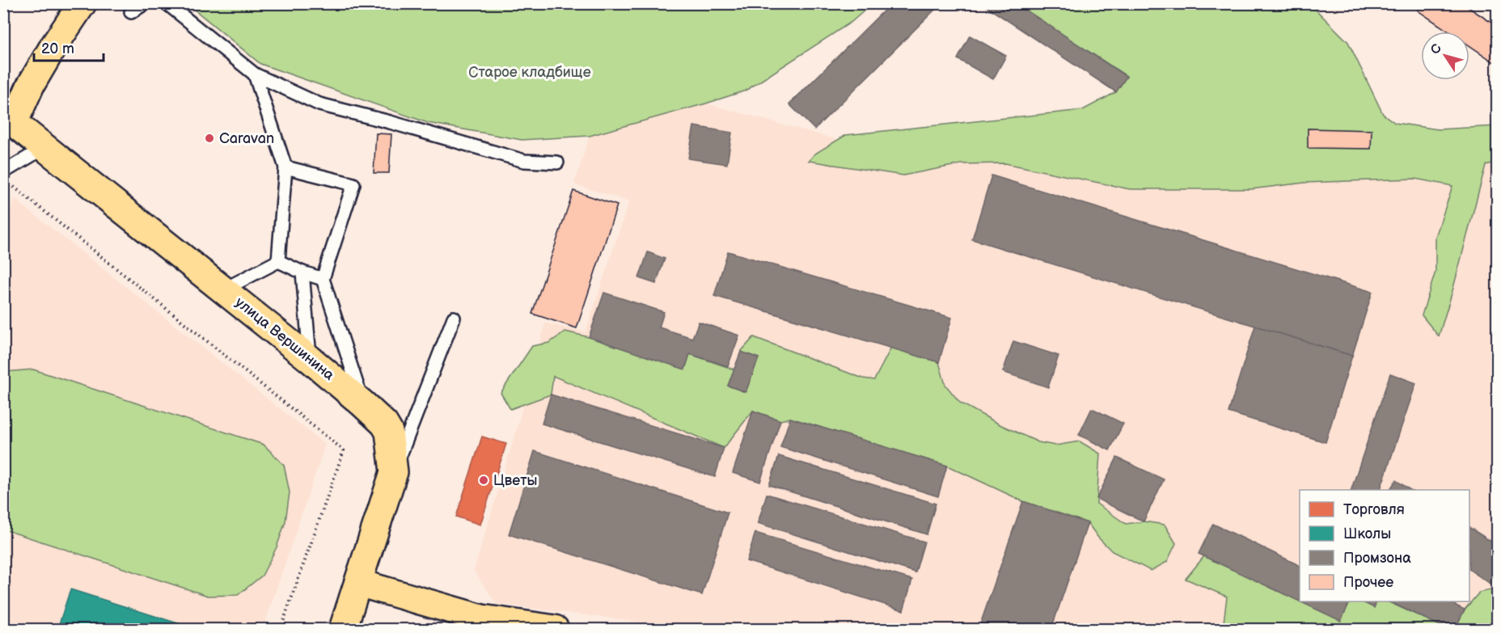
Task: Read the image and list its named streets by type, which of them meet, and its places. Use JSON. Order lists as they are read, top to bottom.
{
  "streets": {
    "main road": ["улица Вершинина"]
  },
  "parks": ["Старое кладбище"],
  "places": ["Caravan", "Цветы"],
  "legend": [
    "Торговля",
    "Школы",
    "Промзона",
    "Прочее"
  ],
  "scale_bar": "20 m",
  "north": "top left"
}
